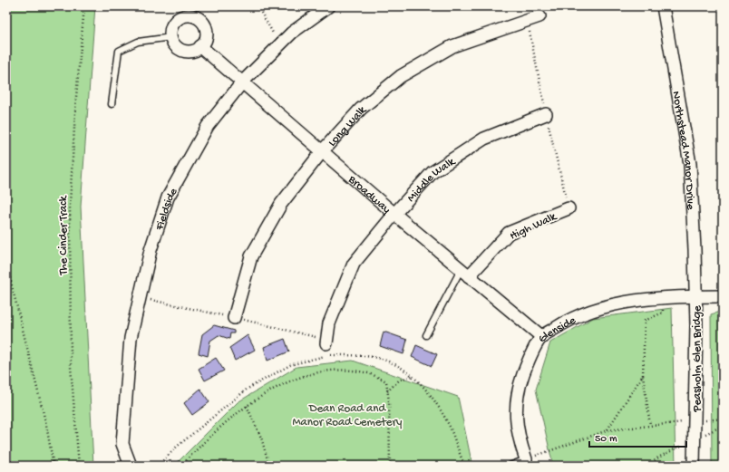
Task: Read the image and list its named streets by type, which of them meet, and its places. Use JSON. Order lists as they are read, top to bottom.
{
  "streets": {
    "street": [
      "Long Walk",
      "Northstead Manor Drive",
      "Middle Walk",
      "Broadway",
      "Fieldside",
      "High Walk",
      "Glenside",
      "Peasholm Glen Bridge"
    ],
    "path": ["The Cinder Track"]
  },
  "crossings": [
    ["Long Walk", "Broadway"],
    ["Northstead Manor Drive", "Glenside"],
    ["Northstead Manor Drive", "Peasholm Glen Bridge"],
    ["Middle Walk", "Broadway"],
    ["Broadway", "Fieldside"],
    ["Broadway", "High Walk"],
    ["Broadway", "Glenside"],
    ["Glenside", "Peasholm Glen Bridge"]
  ],
  "parks": ["Dean Road and Manor Road Cemetery"],
  "scale_bar": "50 m"
}
